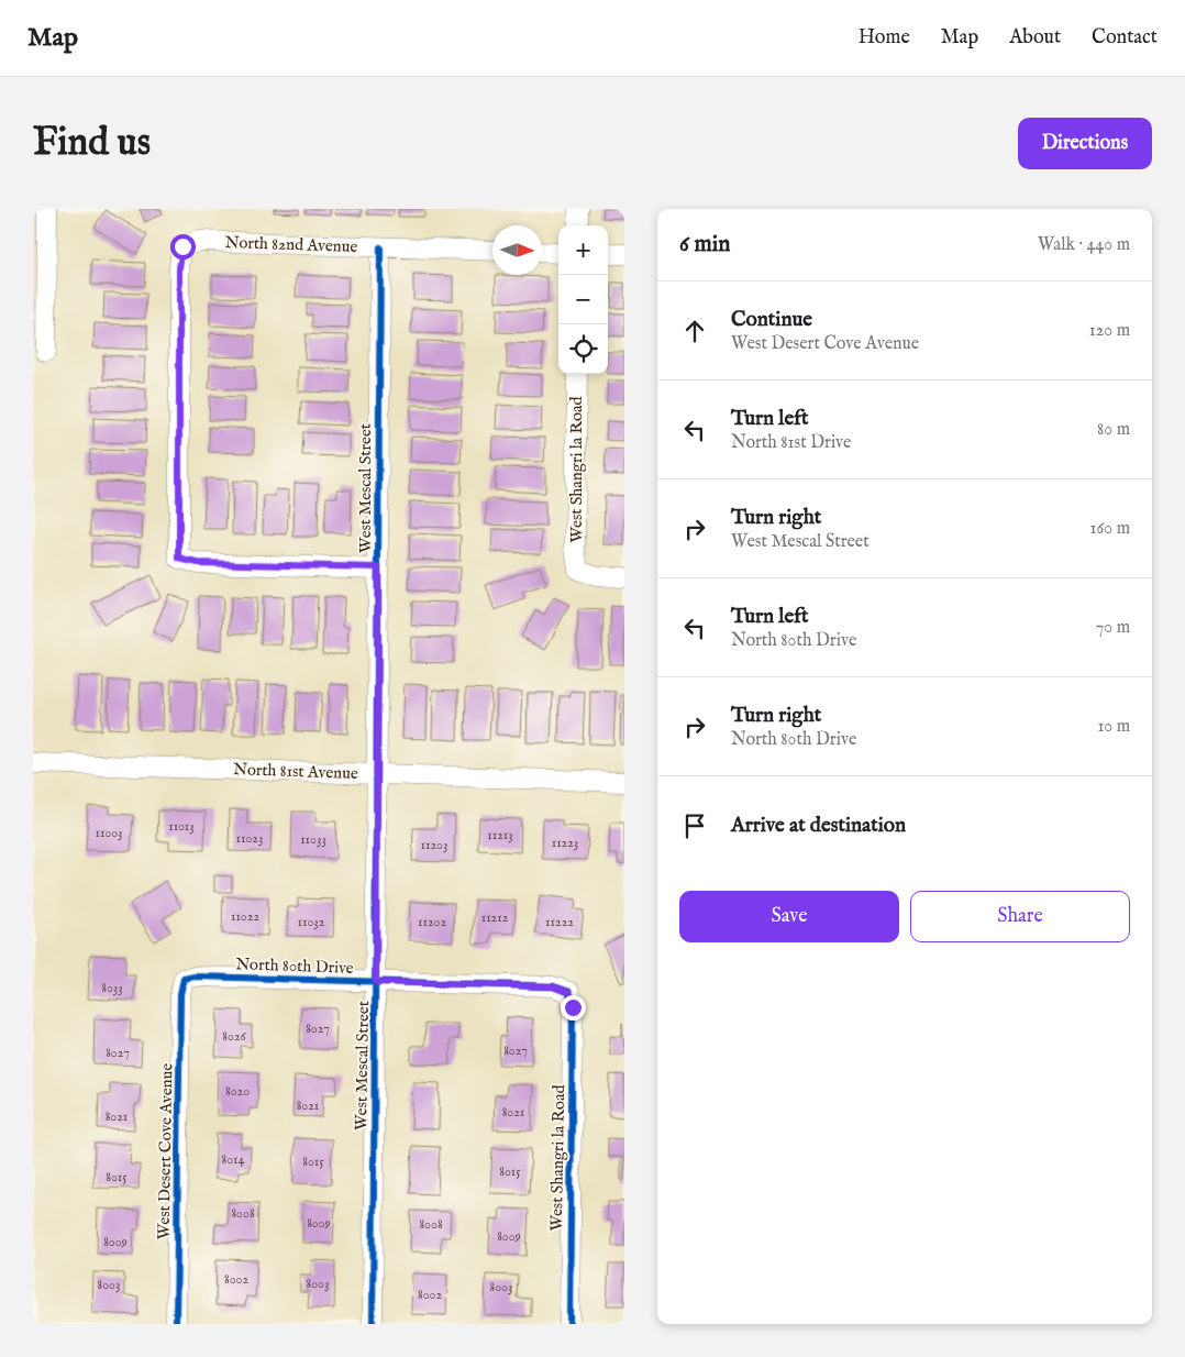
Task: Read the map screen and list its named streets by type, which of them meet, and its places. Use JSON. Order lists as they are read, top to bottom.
{
  "streets": {
    "street": [
      "North 82nd Avenue",
      "West Shangri la Road",
      "West Mescal Street",
      "North 81st Avenue",
      "North 80th Drive",
      "West Desert Cove Avenue"
    ]
  },
  "crossings": [
    ["North 82nd Avenue", "West Mescal Street"],
    ["West Shangri la Road", "North 80th Drive"],
    ["West Mescal Street", "North 81st Avenue"],
    ["West Mescal Street", "North 80th Drive"],
    ["North 80th Drive", "West Desert Cove Avenue"]
  ],
  "house_numbers": [
    "11013",
    "11003",
    "11213",
    "11023",
    "11033",
    "11223",
    "11203",
    "11022",
    "11212",
    "11032",
    "11202",
    "11222",
    "8033",
    "8027",
    "8026",
    "8027",
    "8027",
    "8020",
    "8021",
    "8021",
    "8021",
    "8014",
    "8015",
    "8015",
    "8015",
    "8008",
    "8009",
    "8008",
    "8009",
    "8009",
    "8002",
    "8003",
    "8003",
    "8003",
    "8002"
  ],
  "north": "right",
  "page": {
    "header": "Map",
    "nav": [
      "Home",
      "Map",
      "About",
      "Contact"
    ],
    "buttons": [
      "Directions",
      ["Save", "Share"]
    ],
    "title": "Find us",
    "heading": ["6 min", "Walk · 440 m"],
    "map_buttons": ["+", "−"],
    "list": [
      ["Continue", "West Desert Cove Avenue", "120 m"],
      ["Turn left", "North 81st Drive", "80 m"],
      ["Turn right", "West Mescal Street", "160 m"],
      ["Turn left", "North 80th Drive", "70 m"],
      ["Turn right", "North 80th Drive", "10 m"],
      "Arrive at destination"
    ]
  }
}
